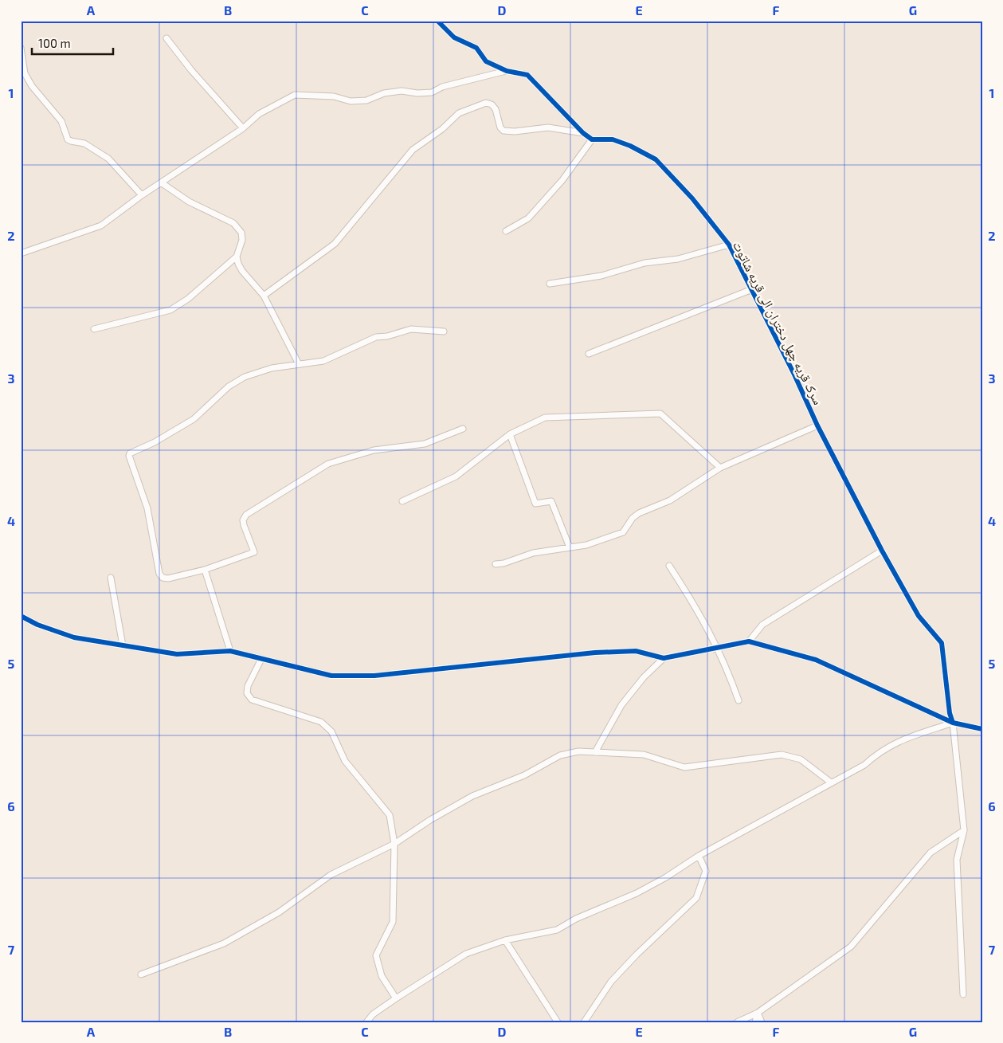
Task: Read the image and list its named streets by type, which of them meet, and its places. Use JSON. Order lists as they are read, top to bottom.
{
  "streets": {
    "street": ["سرک قریه چهل دختران الی قریه شاتوت"]
  },
  "scale_bar": "100 m",
  "grid": {
    "columns": [
      "A",
      "B",
      "C",
      "D",
      "E",
      "F",
      "G"
    ],
    "rows": [
      "1",
      "2",
      "3",
      "4",
      "5",
      "6",
      "7"
    ]
  }
}
